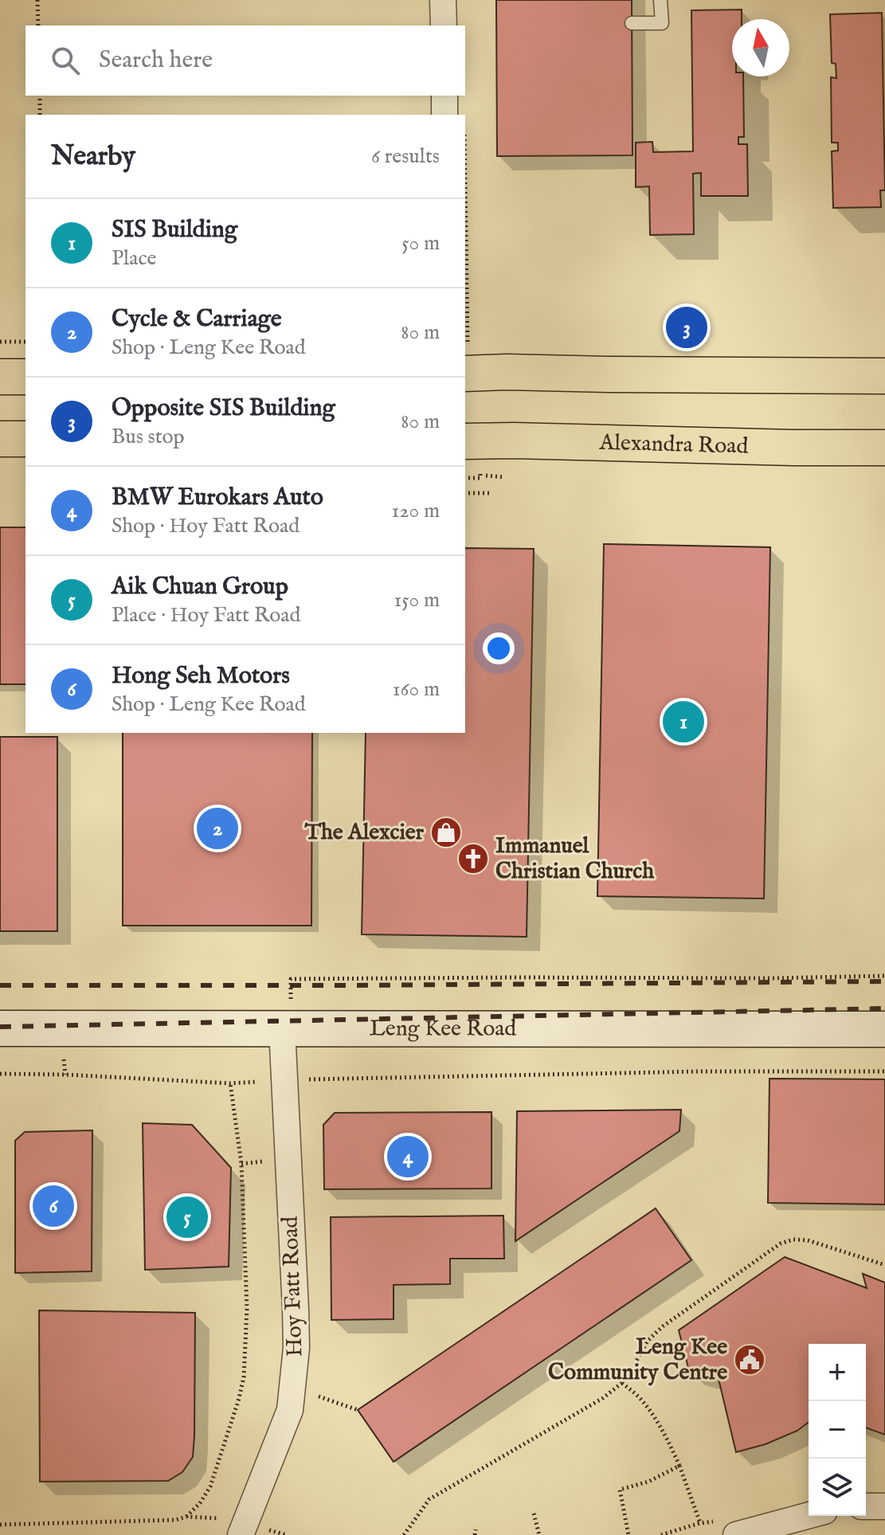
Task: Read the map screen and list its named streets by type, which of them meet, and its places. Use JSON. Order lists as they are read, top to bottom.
{
  "streets": {
    "main road": ["Alexandra Road"],
    "street": ["Leng Kee Road", "Hoy Fatt Road"]
  },
  "crossings": [
    ["Leng Kee Road", "Hoy Fatt Road"]
  ],
  "places": {
    "shop": ["The Alexcier"],
    "church": ["Immanuel Christian Church"],
    "public building": ["Leng Kee Community Centre"]
  },
  "north": "top",
  "page": {
    "search": "Search here",
    "heading": ["Nearby", "6 results"],
    "list": [
      {
        "mark": "1",
        "name": "SIS Building",
        "note": "Place",
        "value": "50 m"
      },
      {
        "mark": "2",
        "name": "Cycle & Carriage",
        "note": "Shop · Leng Kee Road",
        "value": "80 m"
      },
      {
        "mark": "3",
        "name": "Opposite SIS Building",
        "note": "Bus stop",
        "value": "80 m"
      },
      {
        "mark": "4",
        "name": "BMW Eurokars Auto",
        "note": "Shop · Hoy Fatt Road",
        "value": "120 m"
      },
      {
        "mark": "5",
        "name": "Aik Chuan Group",
        "note": "Place · Hoy Fatt Road",
        "value": "150 m"
      },
      {
        "mark": "6",
        "name": "Hong Seh Motors",
        "note": "Shop · Leng Kee Road",
        "value": "160 m"
      }
    ],
    "pins": [
      "3",
      "1",
      "2",
      "4",
      "6",
      "5"
    ],
    "map_buttons": ["+", "−"]
  }
}
